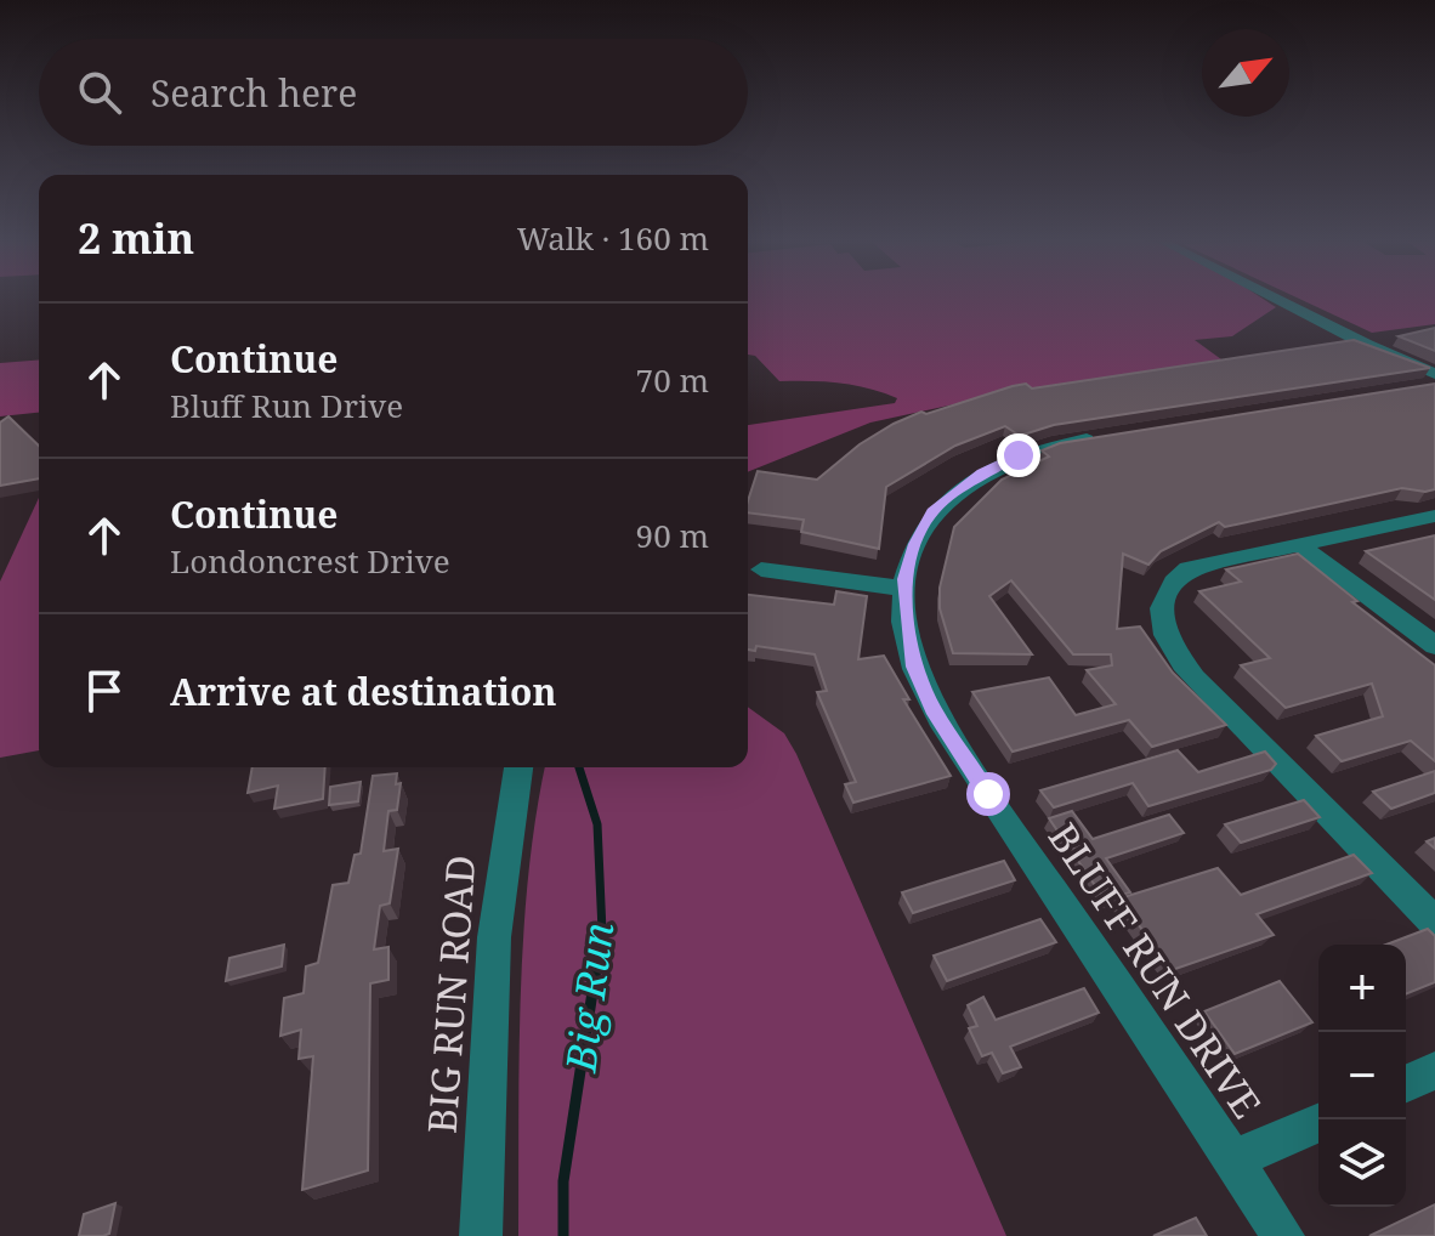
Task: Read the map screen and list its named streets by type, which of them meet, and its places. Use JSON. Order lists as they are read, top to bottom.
{
  "streets": {
    "street": ["BLUFF RUN DRIVE", "BIG RUN ROAD"]
  },
  "water": ["Big Run"],
  "north": "top right",
  "page": {
    "search": "Search here",
    "heading": ["2 min", "Walk · 160 m"],
    "list": [
      ["Continue", "Bluff Run Drive", "70 m"],
      ["Continue", "Londoncrest Drive", "90 m"],
      "Arrive at destination"
    ],
    "map_buttons": ["+", "−"]
  }
}
